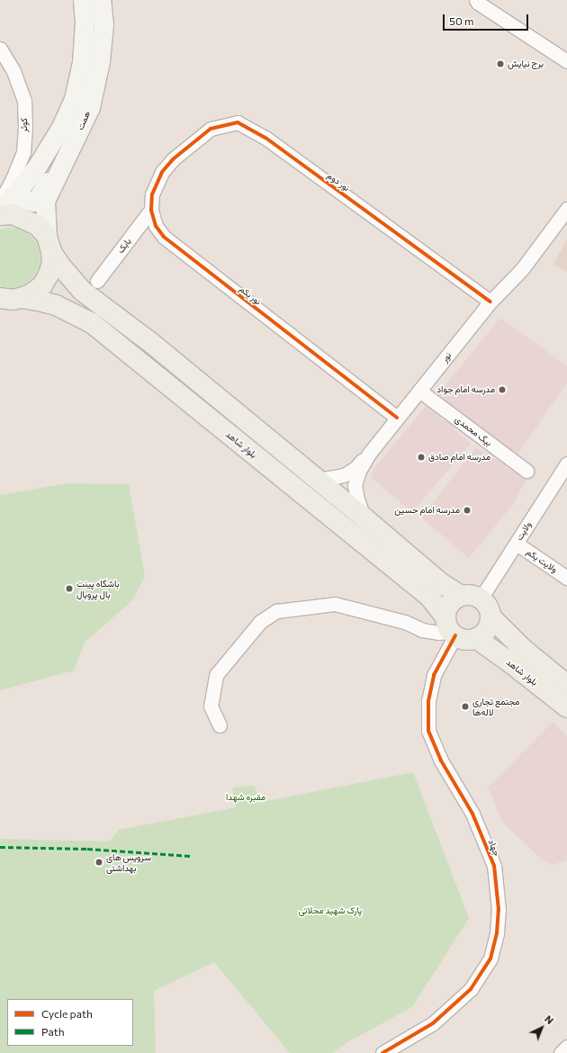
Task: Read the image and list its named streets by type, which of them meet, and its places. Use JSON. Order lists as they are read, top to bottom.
{
  "streets": {
    "main road": ["همت", "بلوار شاهد"],
    "street": [
      "کوثر",
      "نور دوم",
      "بابک",
      "نور یکم",
      "نور",
      "بیگ محمدی",
      "ولایت",
      "ولایت یکم",
      "جهاد"
    ]
  },
  "crossings": [
    ["نور دوم", "نور یکم"],
    ["نور دوم", "نور"],
    ["بابک", "نور یکم"],
    ["نور یکم", "نور"],
    ["نور", "بیگ محمدی"],
    ["بلوار شاهد", "ولایت"],
    ["بلوار شاهد", "جهاد"],
    ["ولایت", "ولایت یکم"],
    ["ولایت", "جهاد"]
  ],
  "parks": ["مقبره شهدا", "پارک شهید محلاتی"],
  "places": [
    "برج نیایش",
    "مدرسه امام جواد",
    "مدرسه امام صادق",
    "مدرسه امام حسین",
    "باشگاه پینت بال پروبال",
    "مجتمع تجاری لاله‌ها",
    "سرویس های بهداشتی"
  ],
  "legend": ["Cycle path", "Path"],
  "scale_bar": "50 m",
  "north": "top right"
}
